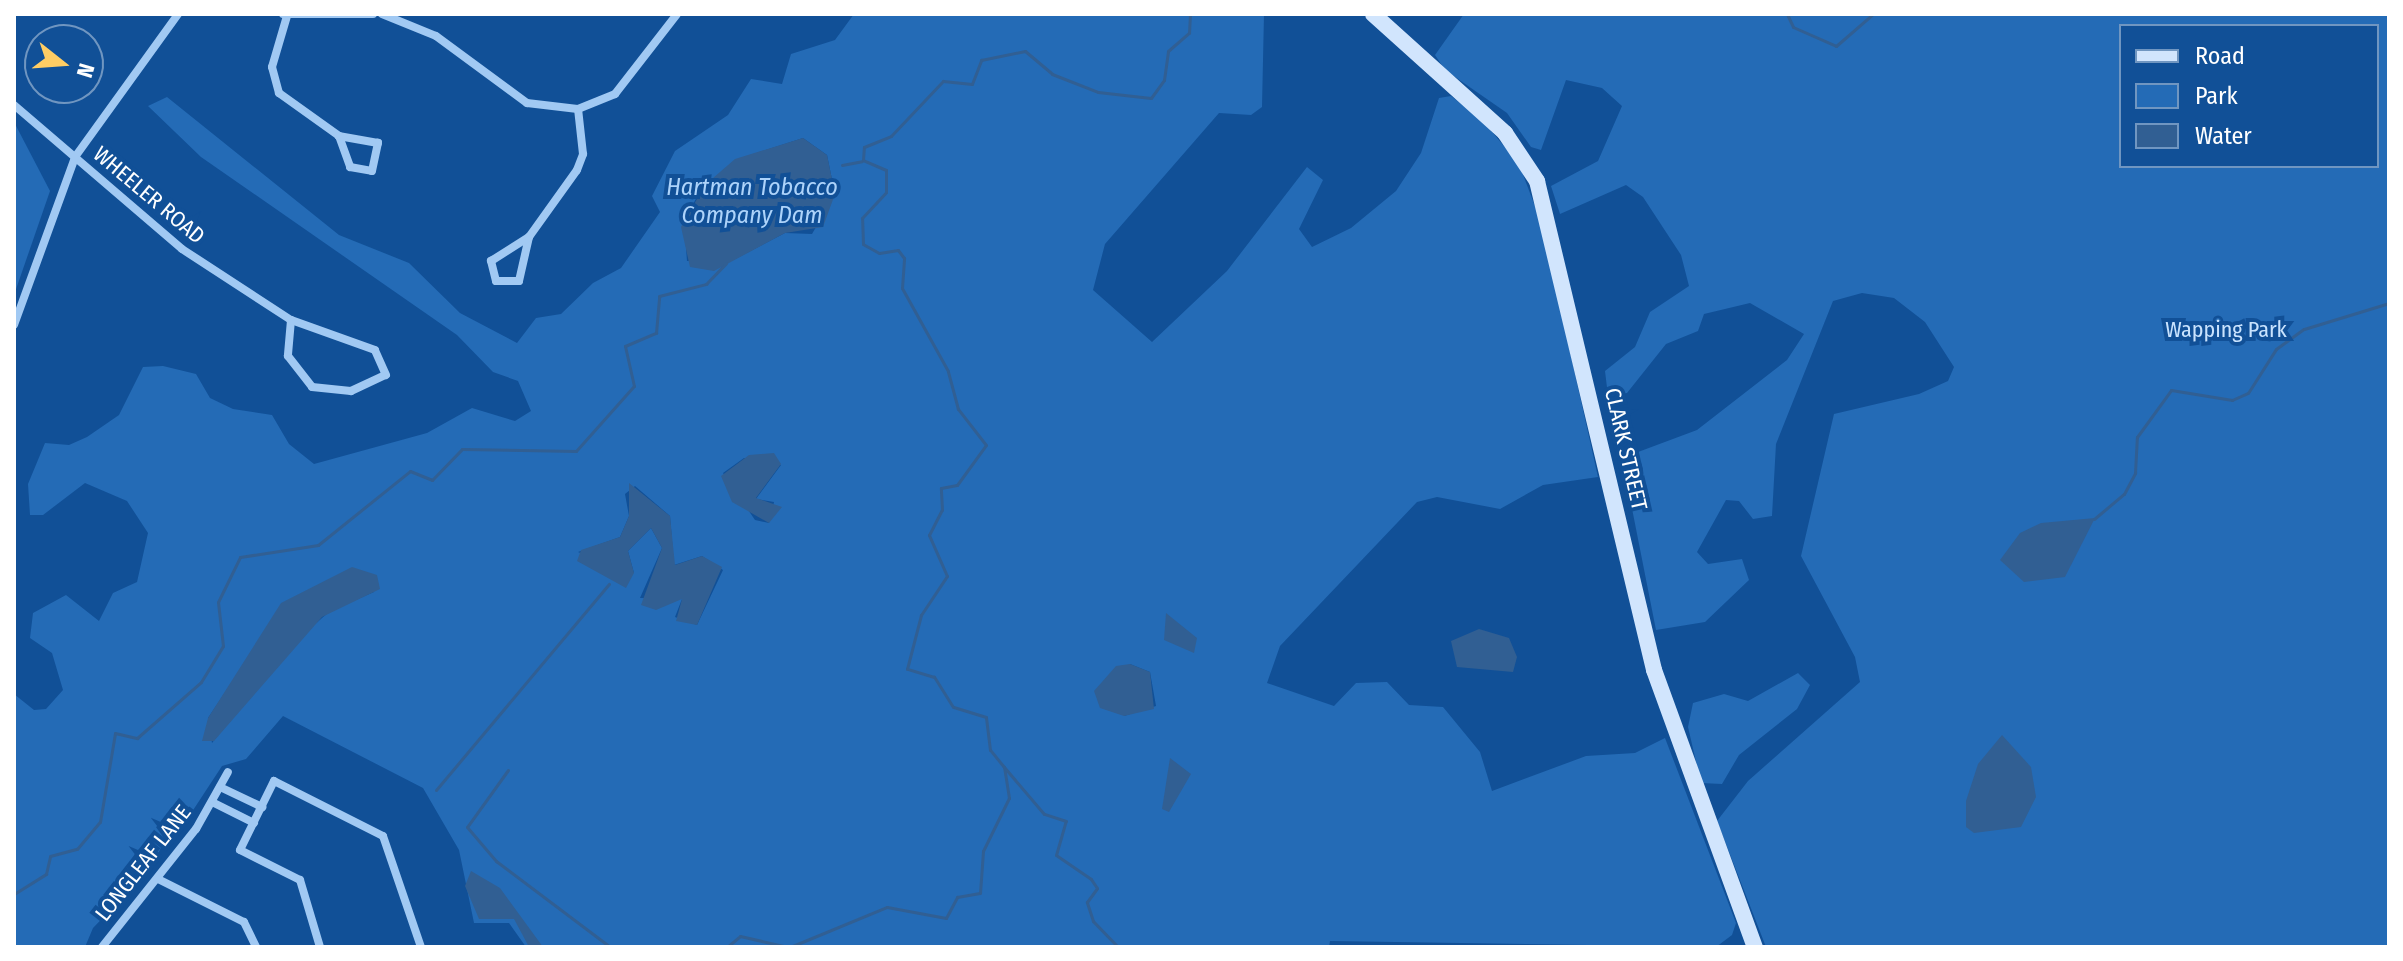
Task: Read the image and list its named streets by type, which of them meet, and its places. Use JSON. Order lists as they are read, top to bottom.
{
  "streets": {
    "main road": ["CLARK STREET"],
    "street": ["WHEELER ROAD", "LONGLEAF LANE"]
  },
  "water": ["Hartman Tobacco Company Dam"],
  "parks": ["Wapping Park"],
  "legend": ["Road", "Park", "Water"],
  "north": "right"
}
